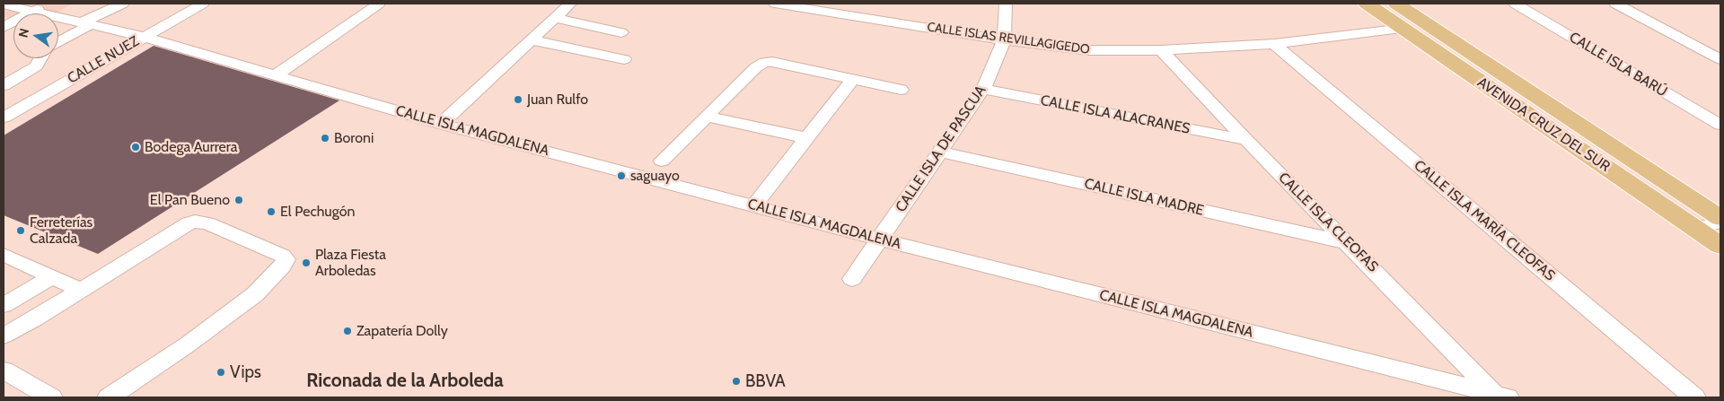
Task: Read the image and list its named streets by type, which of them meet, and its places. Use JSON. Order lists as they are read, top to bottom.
{
  "streets": {
    "main road": ["AVENIDA CRUZ DEL SUR"],
    "street": [
      "CALLE ISLAS REVILLAGIGEDO",
      "CALLE NUEZ",
      "CALLE ISLA BARÚ",
      "CALLE ISLA ALACRANES",
      "CALLE ISLA MAGDALENA",
      "CALLE ISLA DE PASCUA",
      "CALLE ISLA MADRE",
      "CALLE ISLA MARÍA CLEOFAS",
      "CALLE ISLA CLEOFAS"
    ]
  },
  "crossings": [
    ["CALLE ISLAS REVILLAGIGEDO", "AVENIDA CRUZ DEL SUR"],
    ["CALLE ISLAS REVILLAGIGEDO", "CALLE ISLA DE PASCUA"],
    ["CALLE ISLAS REVILLAGIGEDO", "CALLE ISLA MARÍA CLEOFAS"],
    ["CALLE ISLAS REVILLAGIGEDO", "CALLE ISLA CLEOFAS"],
    ["CALLE NUEZ", "CALLE ISLA MAGDALENA"],
    ["CALLE ISLA ALACRANES", "CALLE ISLA DE PASCUA"],
    ["CALLE ISLA ALACRANES", "CALLE ISLA CLEOFAS"],
    ["CALLE ISLA MAGDALENA", "CALLE ISLA DE PASCUA"],
    ["CALLE ISLA MAGDALENA", "CALLE ISLA CLEOFAS"],
    ["CALLE ISLA DE PASCUA", "CALLE ISLA MADRE"],
    ["CALLE ISLA MADRE", "CALLE ISLA CLEOFAS"]
  ],
  "districts": ["Riconada de la Arboleda"],
  "places": [
    "Juan Rulfo",
    "Boroni",
    "Bodega Aurrera",
    "saguayo",
    "El Pan Bueno",
    "El Pechugón",
    "Ferreterías Calzada",
    "Plaza Fiesta Arboledas",
    "Zapatería Dolly",
    "Vips",
    "BBVA"
  ],
  "north": "left"
}
